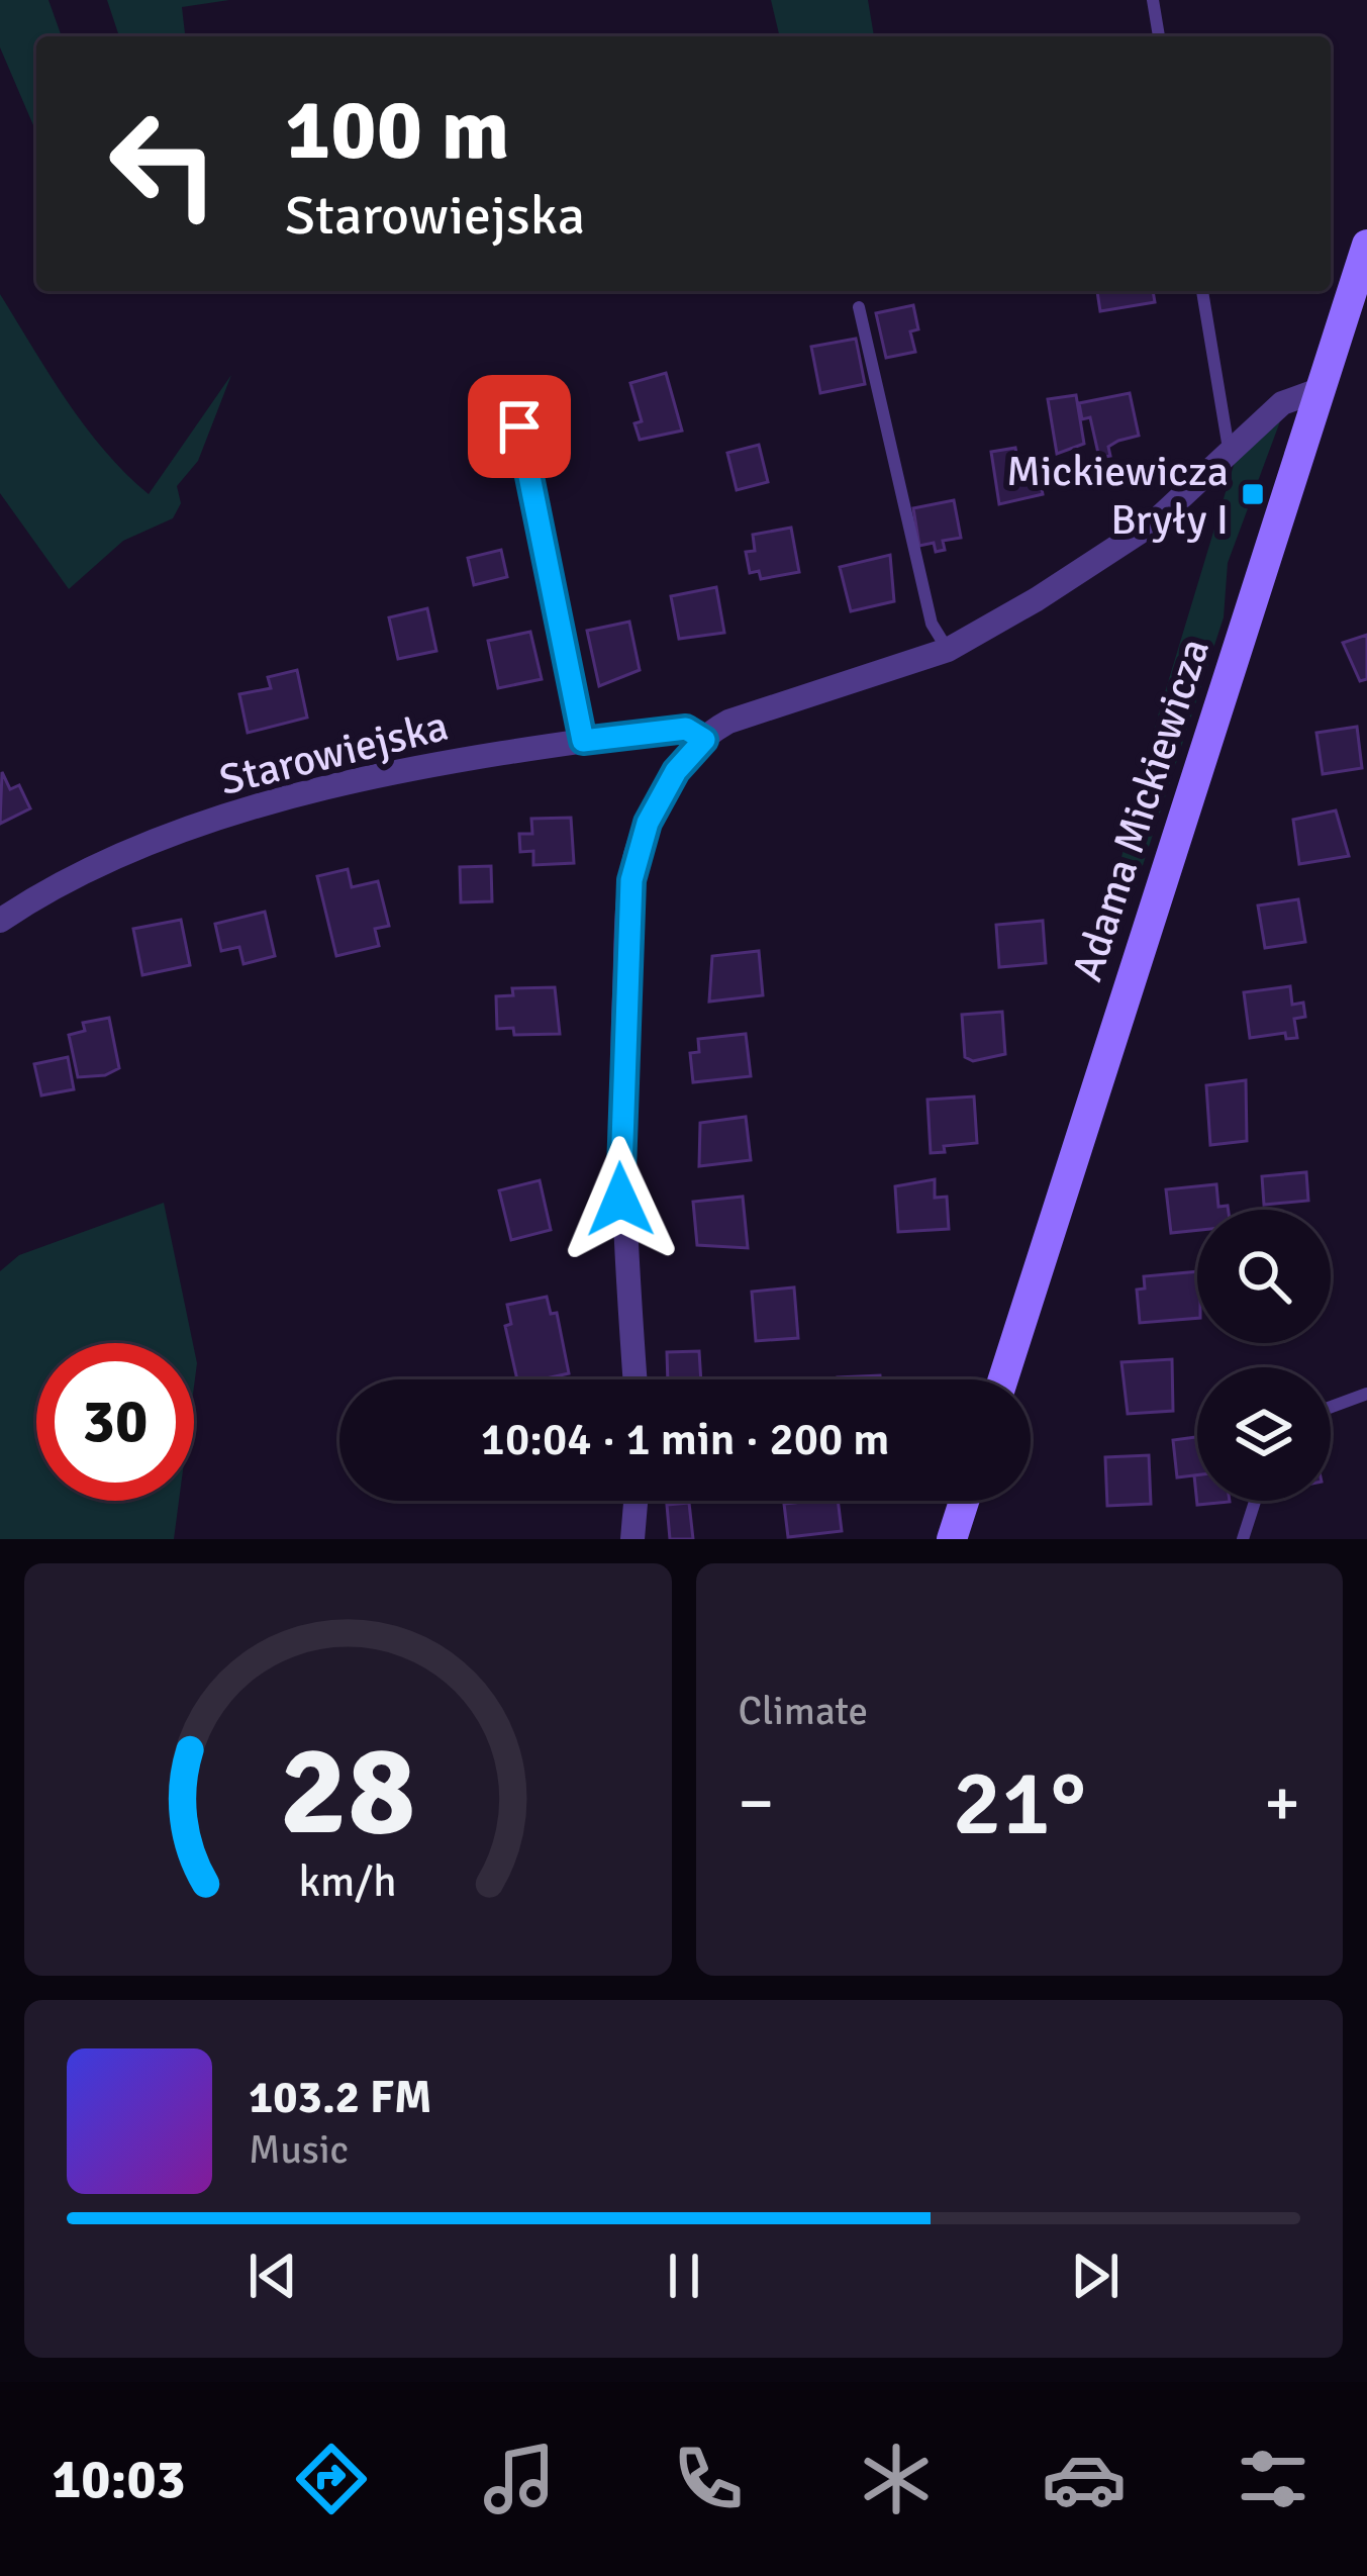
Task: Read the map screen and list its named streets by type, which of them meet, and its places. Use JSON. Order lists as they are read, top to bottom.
{
  "streets": {
    "street": ["Starowiejska", "Adama Mickiewicza"]
  },
  "places": {
    "transit": ["Mickiewicza Bryły I"]
  },
  "page": {
    "turn": ["100 m", "Starowiejska"],
    "limit": "30",
    "trip": "10:04 · 1 min · 200 m",
    "tile": "Climate",
    "heat": ["−", "21°", "+"],
    "song": ["103.2 FM", "Music"],
    "tabs": "10:03",
    "gauge": ["28", "km/h"]
  }
}
